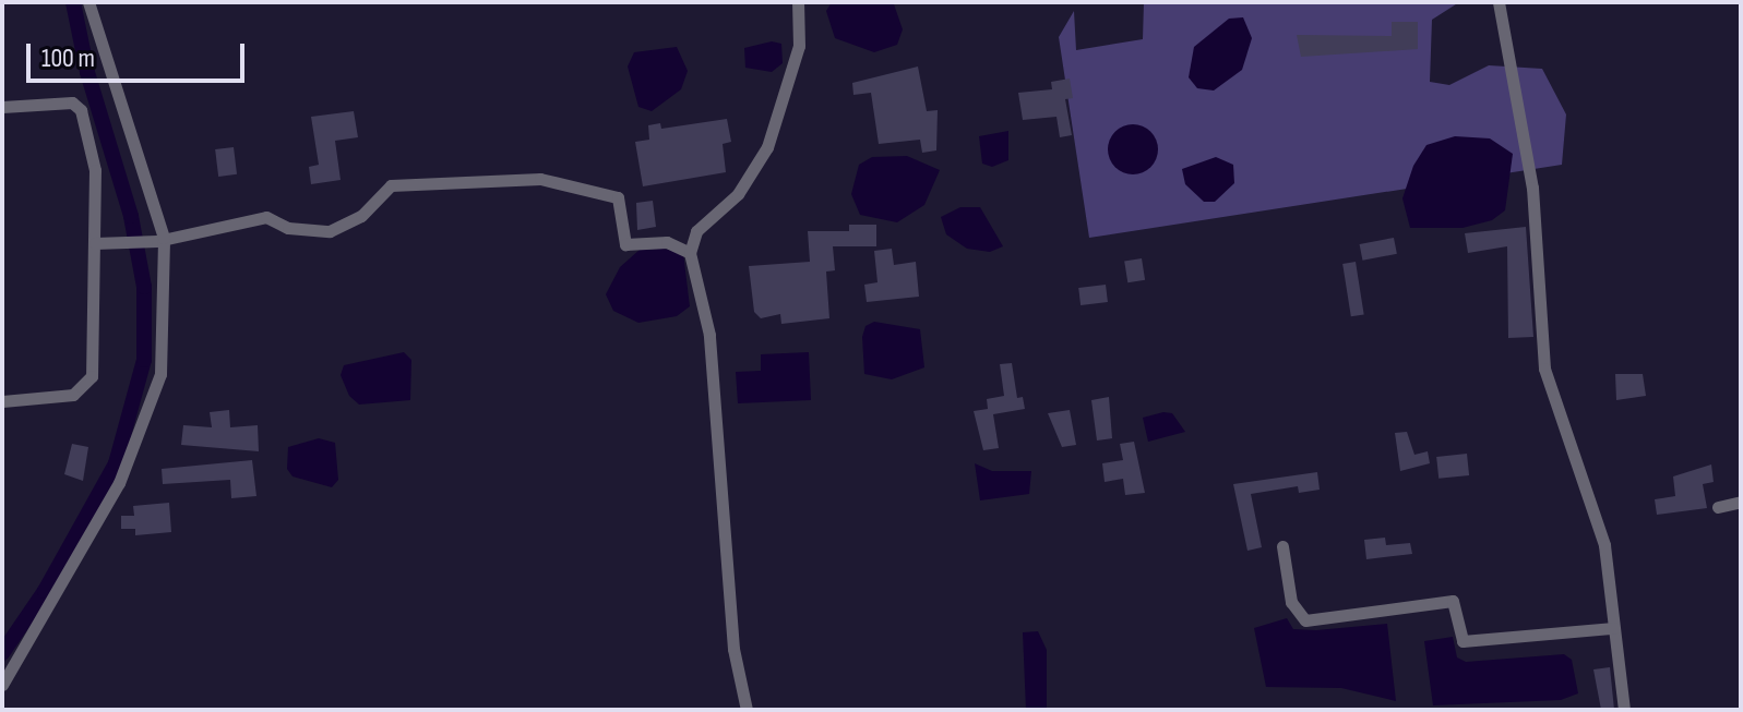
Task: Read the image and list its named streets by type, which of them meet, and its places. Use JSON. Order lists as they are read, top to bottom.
{
  "scale_bar": "100 m"
}
